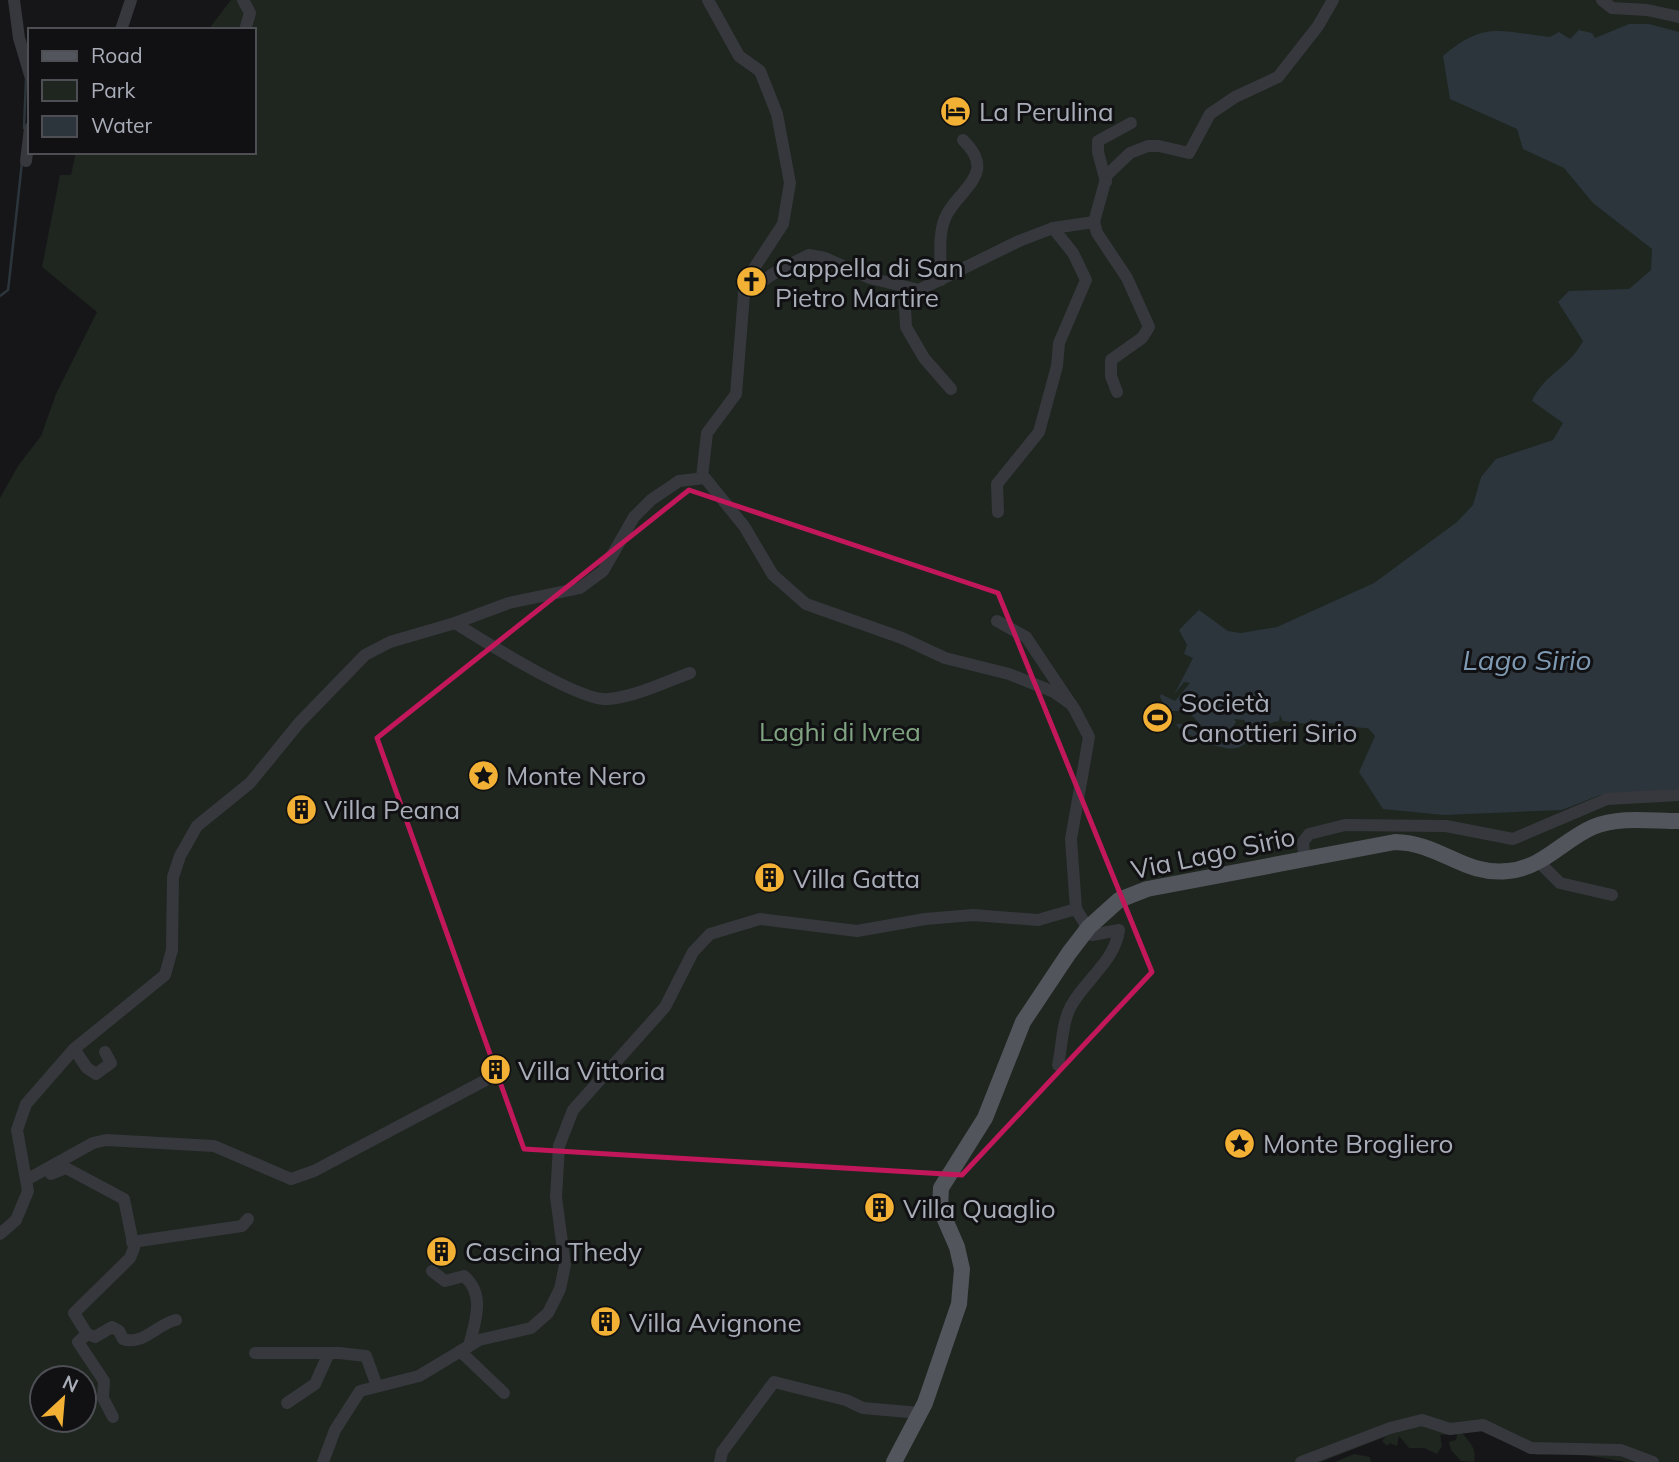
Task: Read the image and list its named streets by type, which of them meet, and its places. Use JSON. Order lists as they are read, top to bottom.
{
  "streets": {
    "main road": ["Via Lago Sirio"]
  },
  "water": ["Lago Sirio"],
  "parks": ["Laghi di Ivrea"],
  "places": {
    "hotel": ["La Perulina"],
    "church": ["Cappella di San Pietro Martire"],
    "sports": ["Società Canottieri Sirio"],
    "place": ["Monte Nero", "Monte Brogliero"],
    "building": [
      "Villa Peana",
      "Villa Gatta",
      "Villa Vittoria",
      "Villa Quaglio",
      "Cascina Thedy",
      "Villa Avignone"
    ]
  },
  "legend": ["Road", "Park", "Water"],
  "north": "top right"
}
